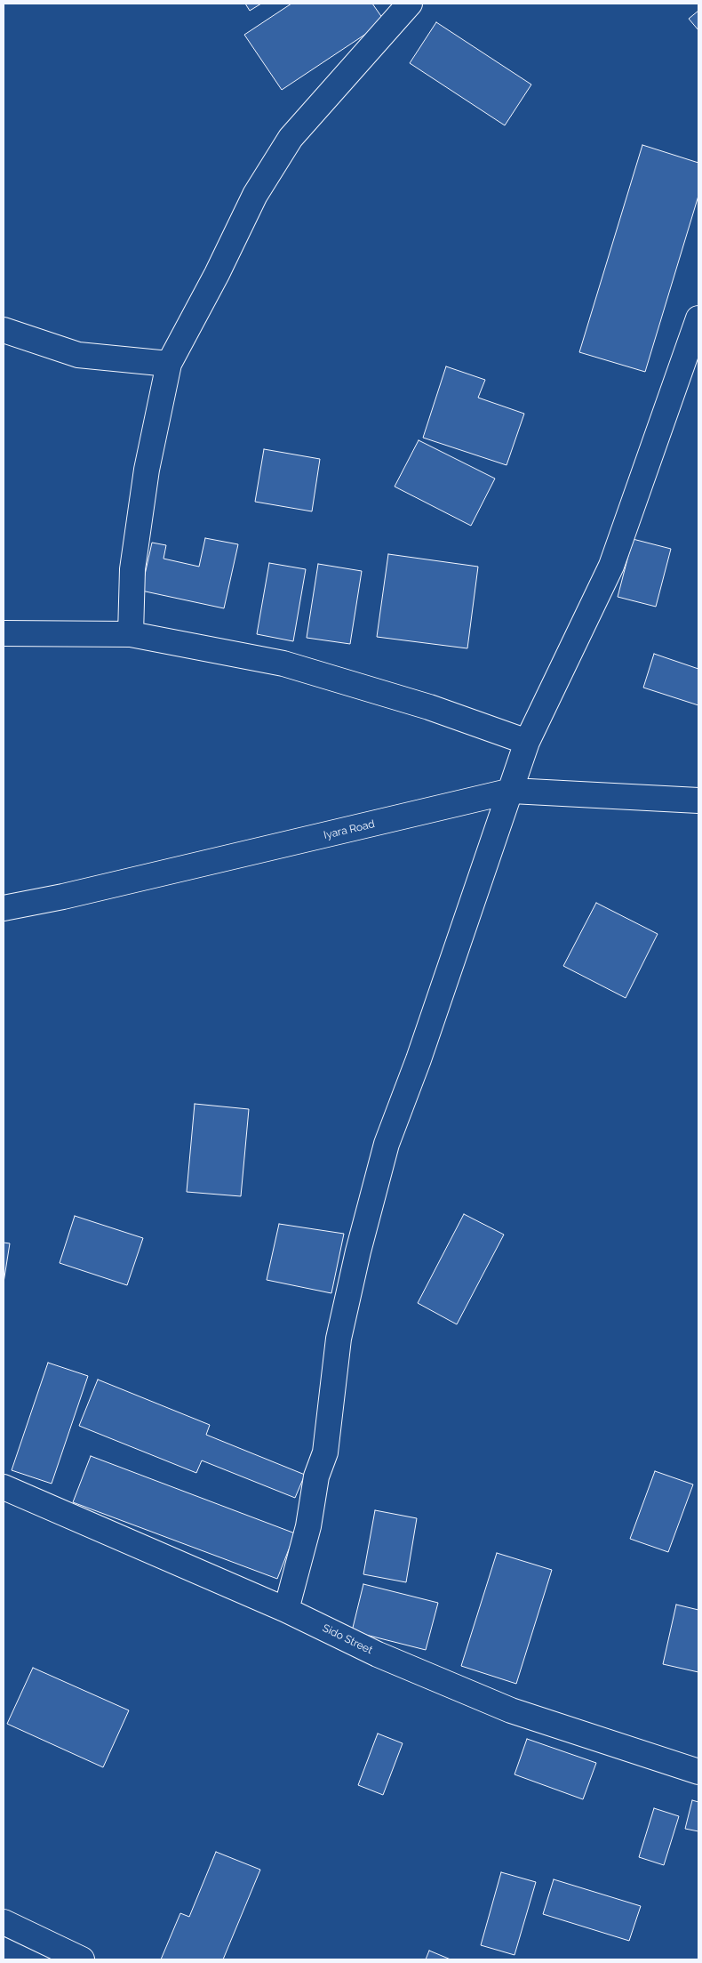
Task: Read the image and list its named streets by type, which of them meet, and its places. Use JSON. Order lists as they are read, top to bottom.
{
  "streets": {
    "street": ["Iyara Road", "Sido Street"]
  }
}
